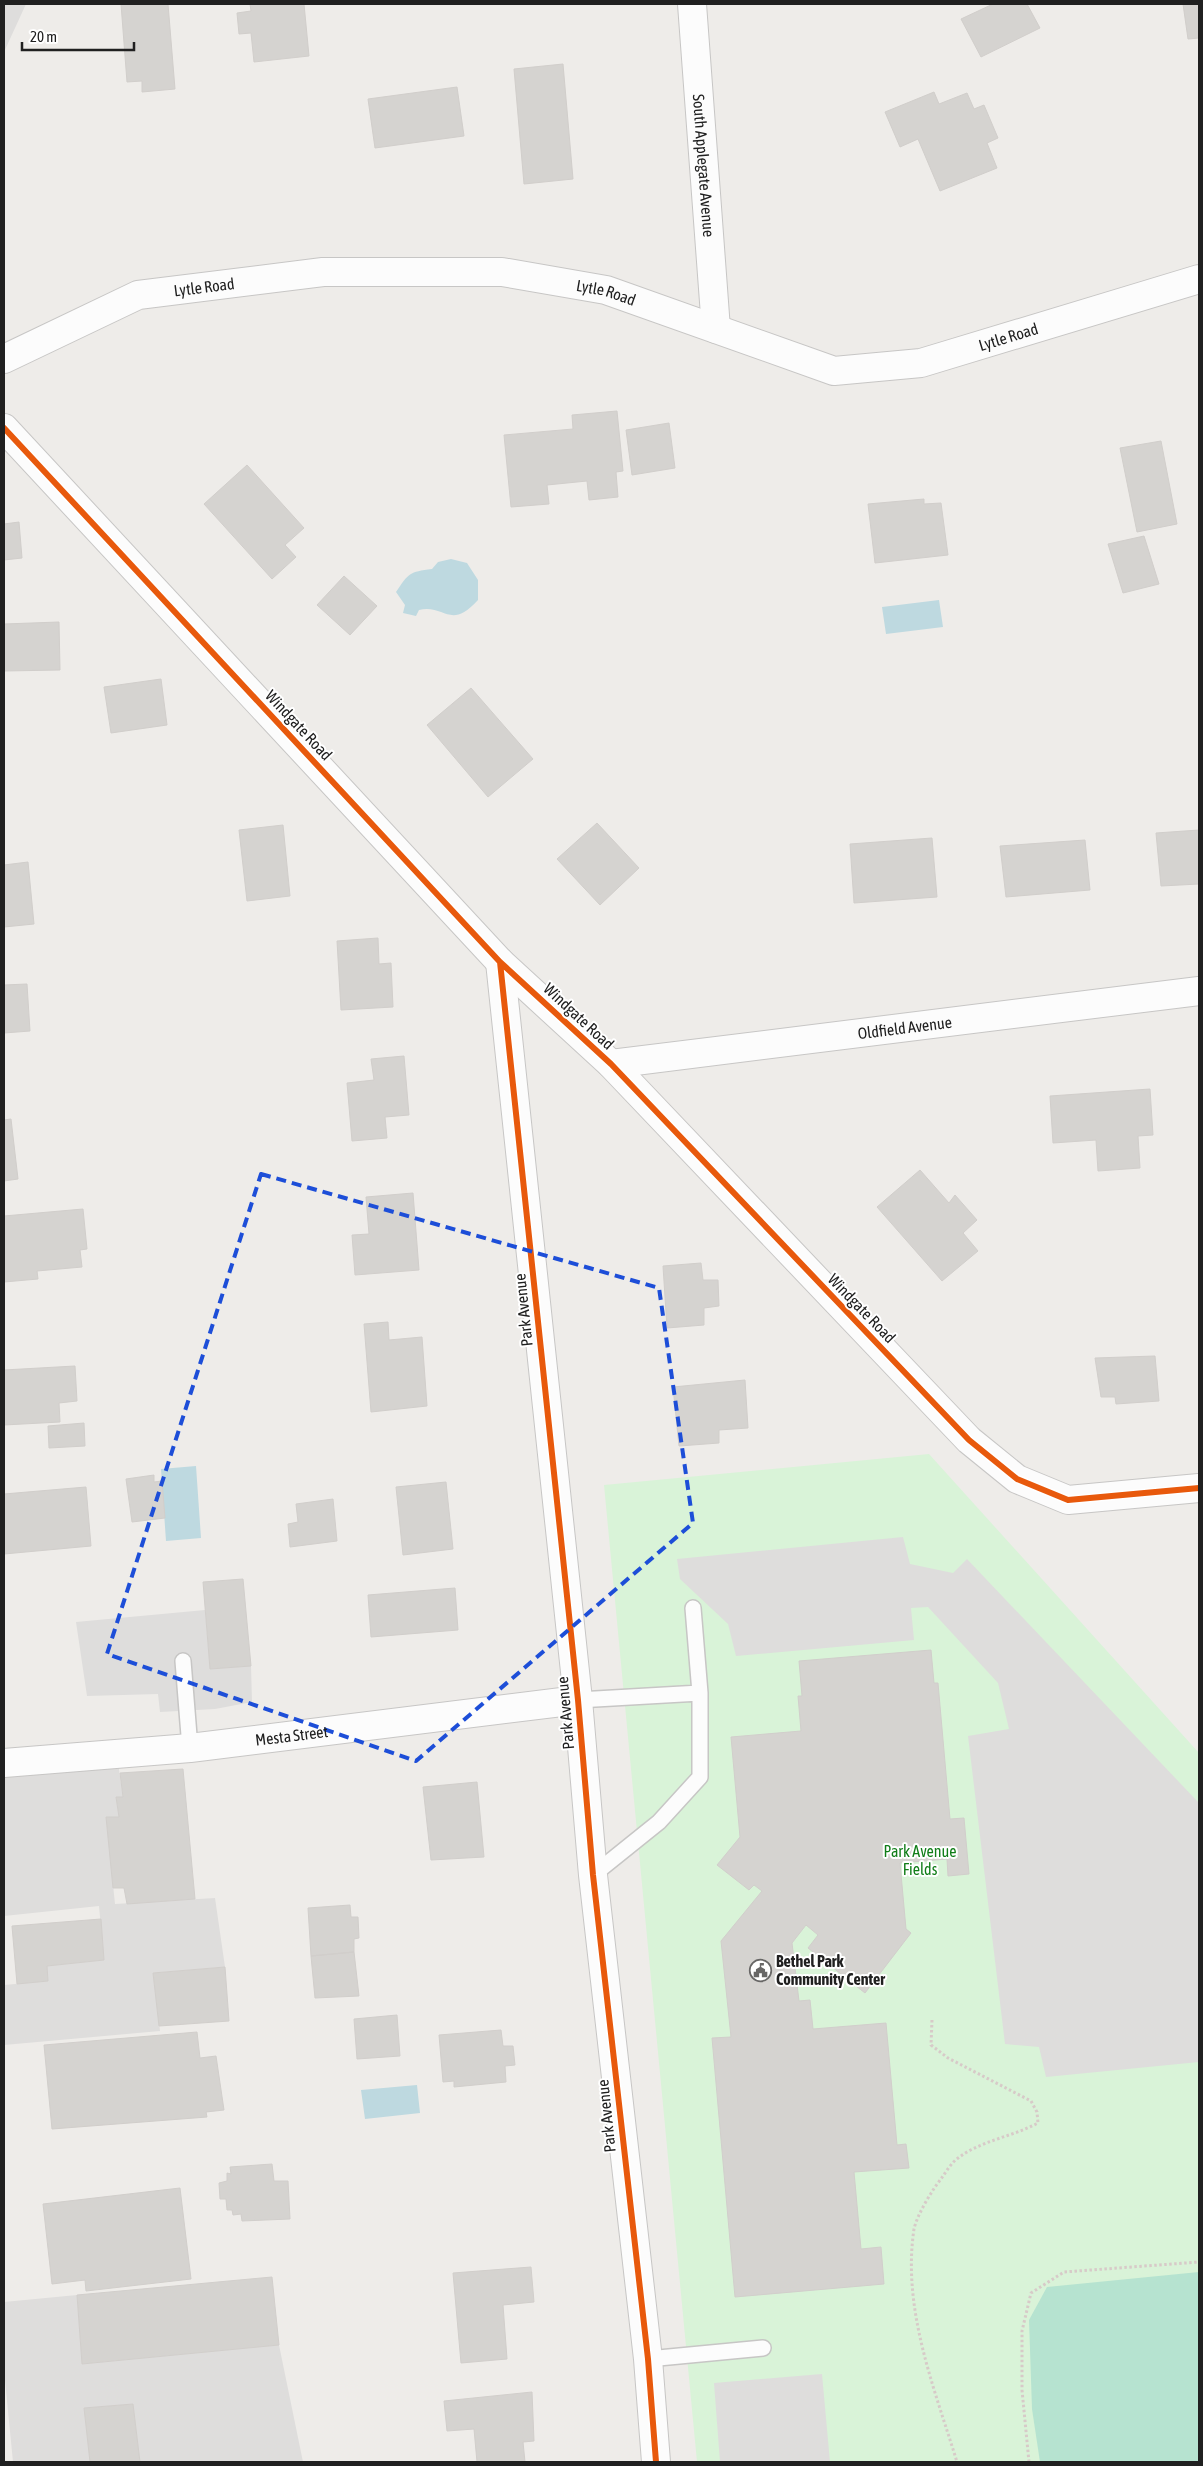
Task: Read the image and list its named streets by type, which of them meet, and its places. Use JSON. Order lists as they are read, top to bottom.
{
  "streets": {
    "street": [
      "South Applegate Avenue",
      "Lytle Road",
      "Windgate Road",
      "Oldfield Avenue",
      "Park Avenue",
      "Mesta Street"
    ]
  },
  "crossings": [
    ["South Applegate Avenue", "Lytle Road"],
    ["Windgate Road", "Oldfield Avenue"],
    ["Windgate Road", "Park Avenue"],
    ["Park Avenue", "Mesta Street"]
  ],
  "parks": ["Park Avenue Fields"],
  "places": {
    "public building": ["Bethel Park Community Center"]
  },
  "scale_bar": "20 m"
}
